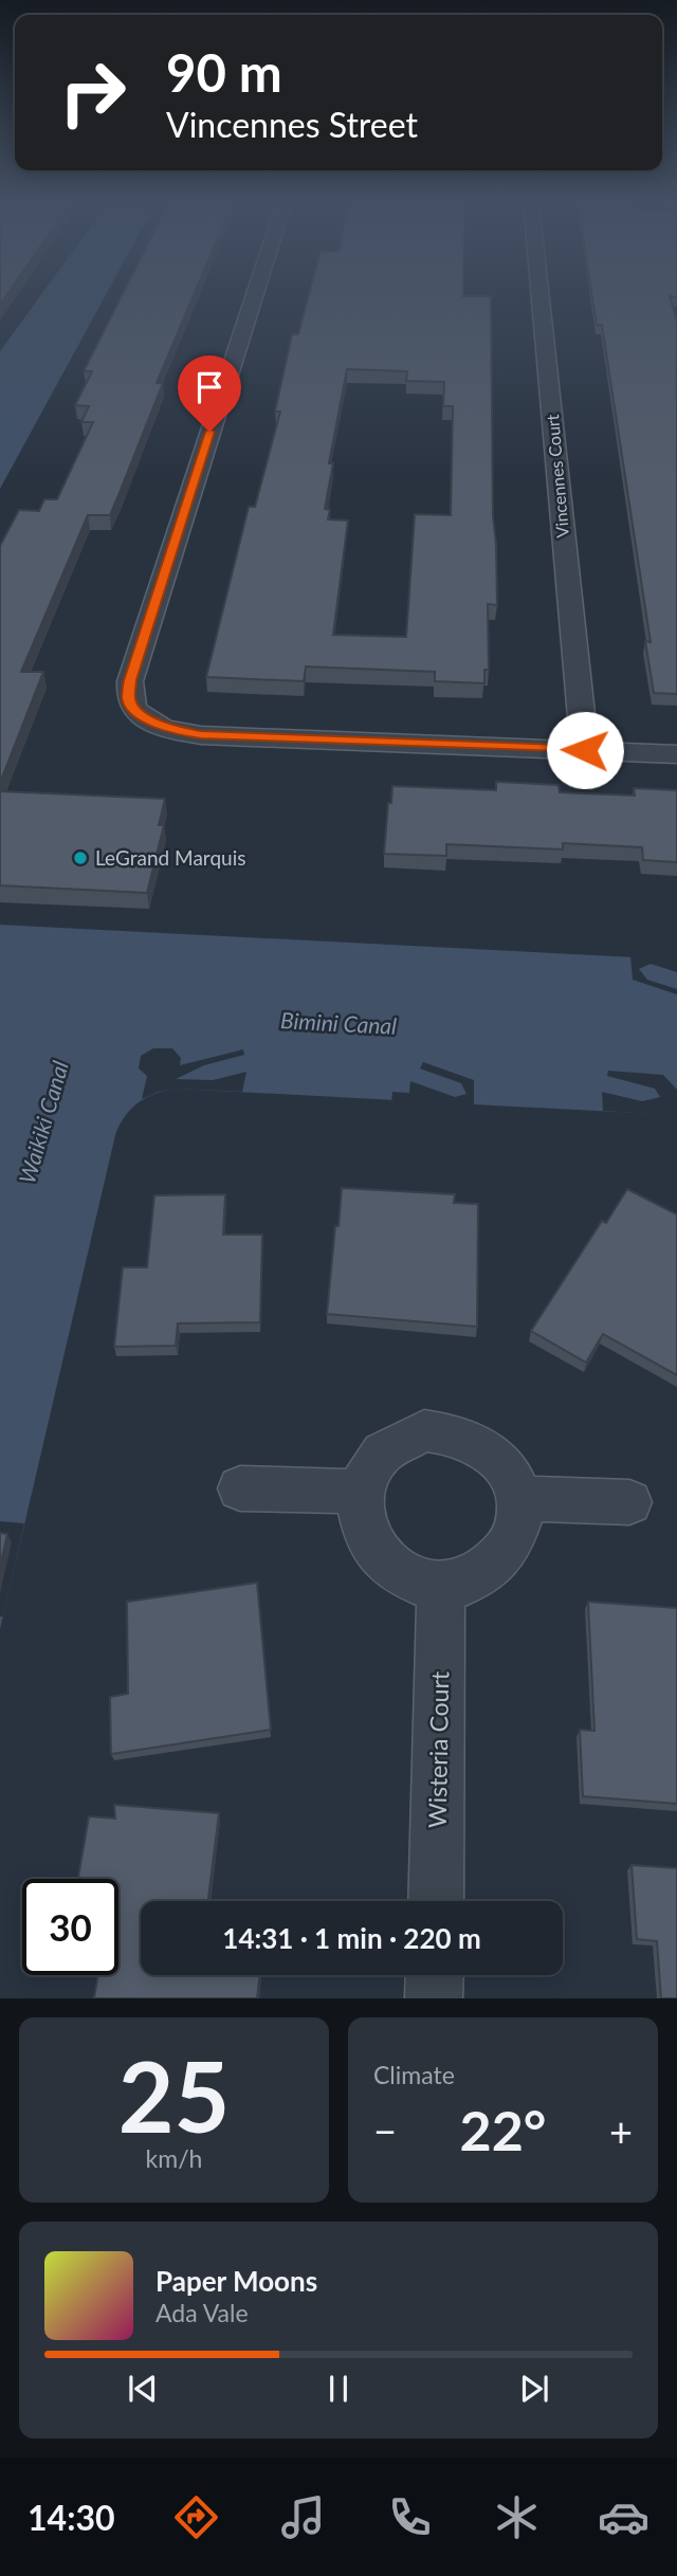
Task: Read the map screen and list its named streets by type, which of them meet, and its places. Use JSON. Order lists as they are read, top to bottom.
{
  "streets": {
    "street": ["Vincennes Court", "Wisteria Court"]
  },
  "water": ["Bimini Canal", "Waikiki Canal"],
  "places": ["LeGrand Marquis"],
  "page": {
    "turn": ["90 m", "Vincennes Street"],
    "limit": "30",
    "trip": "14:31 · 1 min · 220 m",
    "tile": [
      ["25", "km/h"],
      "Climate"
    ],
    "heat": ["−", "22°", "+"],
    "song": ["Paper Moons", "Ada Vale"],
    "tabs": "14:30"
  }
}
